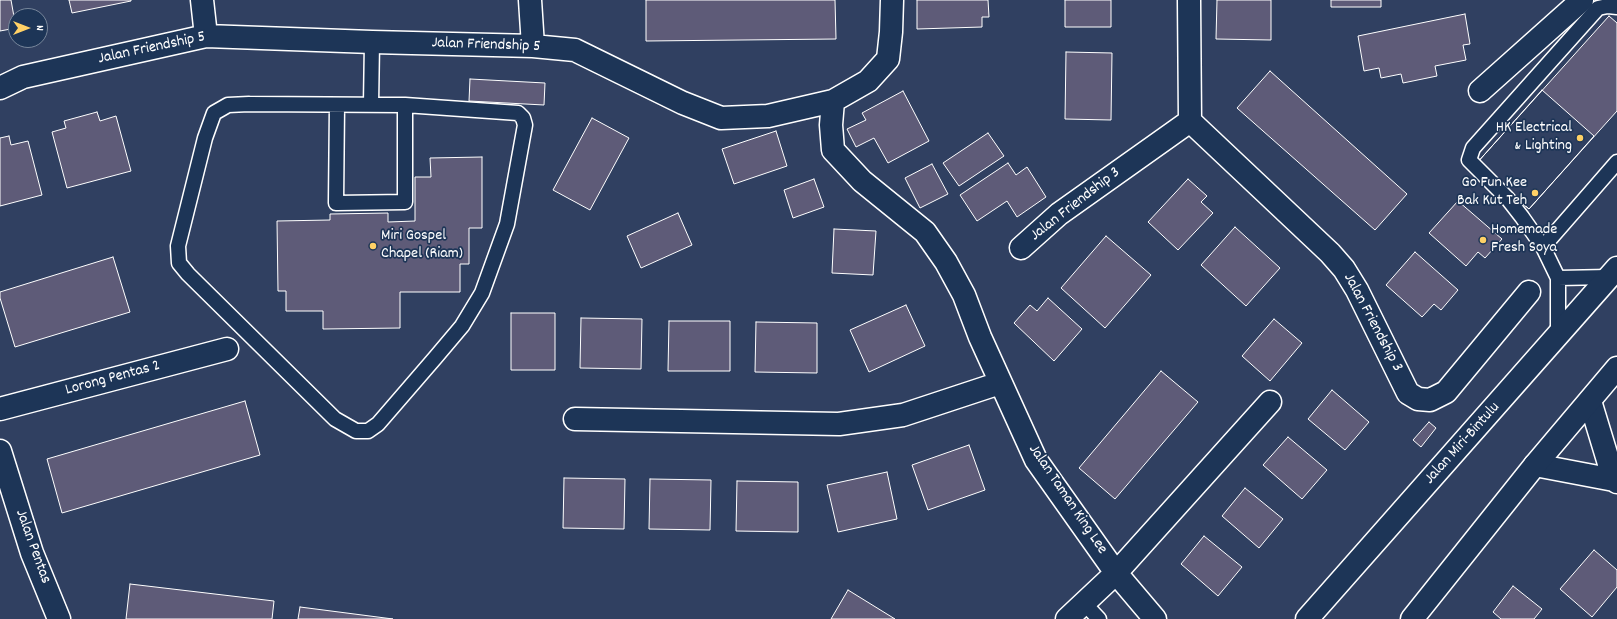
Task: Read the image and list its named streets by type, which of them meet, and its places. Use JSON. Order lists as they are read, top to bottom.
{
  "streets": {
    "main road": [
      "Jalan Friendship 5",
      "Jalan Friendship 3",
      "Lorong Pentas 2",
      "Jalan Miri-Bintulu",
      "Jalan Taman King Lee",
      "Jalan Pentas"
    ]
  },
  "crossings": [
    ["Jalan Friendship 5", "Jalan Taman King Lee"]
  ],
  "places": [
    "HK Electrical & Lighting",
    "Go Fun Kee Bak Kut Teh",
    "Homemade Fresh Soya",
    "Miri Gospel Chapel (Riam)"
  ],
  "north": "right"
}
